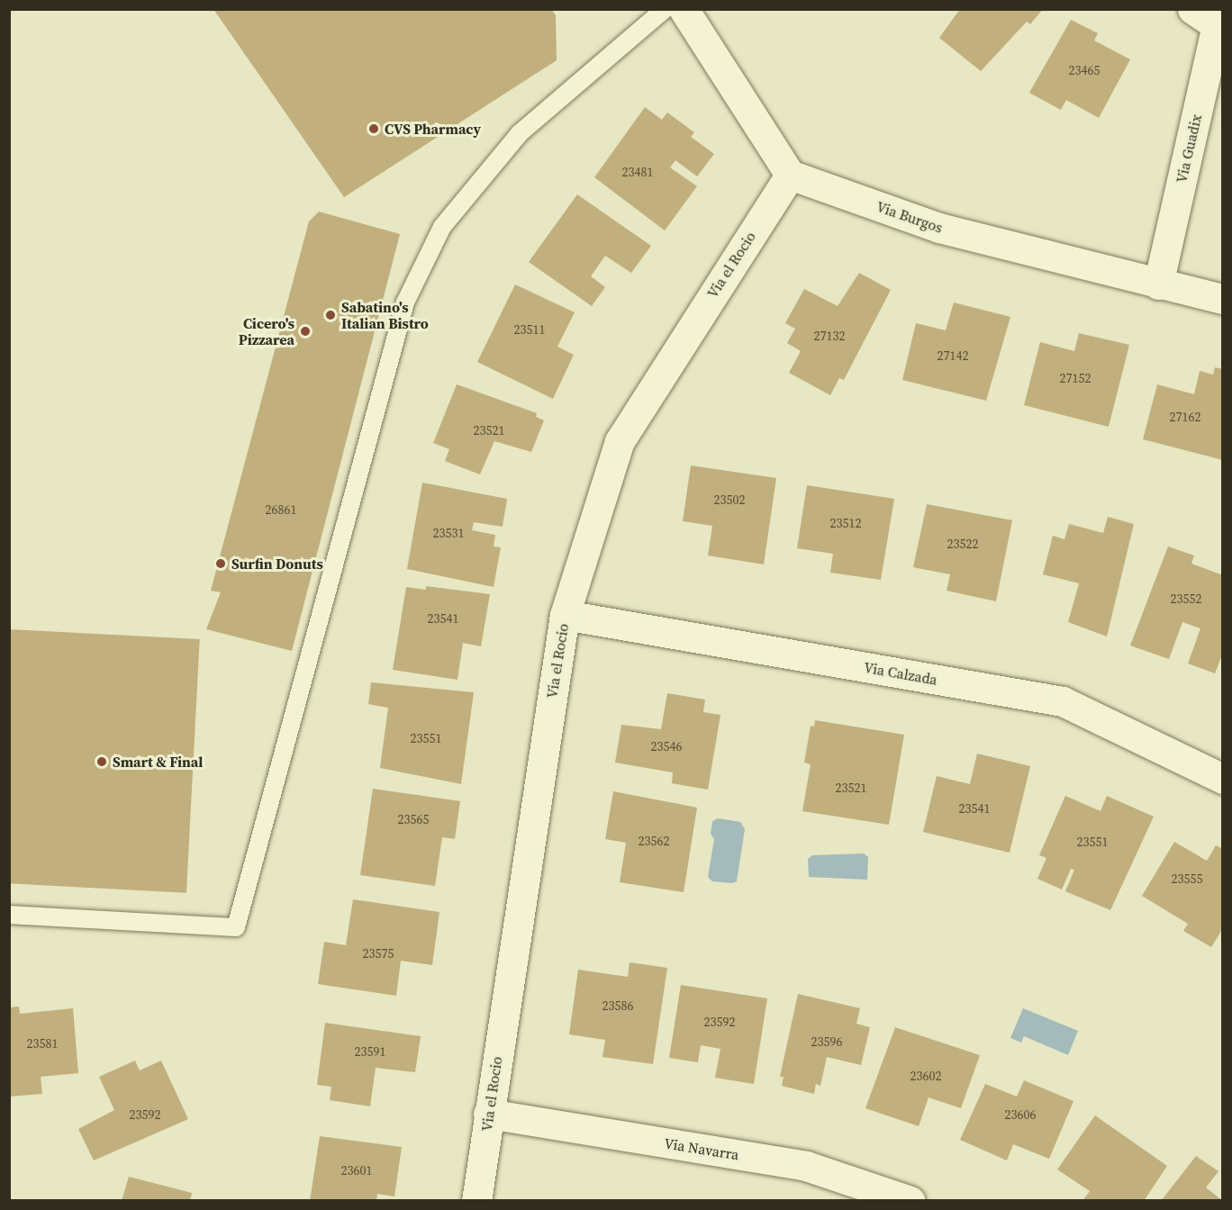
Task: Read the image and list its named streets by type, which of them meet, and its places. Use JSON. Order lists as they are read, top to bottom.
{
  "streets": {
    "street": [
      "Via Guadix",
      "Via Burgos",
      "Via el Rocio",
      "Via Calzada",
      "Via Navarra"
    ]
  },
  "crossings": [
    ["Via Guadix", "Via Burgos"],
    ["Via Burgos", "Via el Rocio"],
    ["Via el Rocio", "Via Calzada"],
    ["Via el Rocio", "Via Navarra"]
  ],
  "places": [
    "CVS Pharmacy",
    "Sabatino's Italian Bistro",
    "Cicero's Pizzarea",
    "Surfin Donuts",
    "Smart & Final"
  ],
  "house_numbers": [
    "23465",
    "23481",
    "23511",
    "27132",
    "27142",
    "27152",
    "27162",
    "23521",
    "23502",
    "26861",
    "23512",
    "23531",
    "23522",
    "23552",
    "23541",
    "23551",
    "23546",
    "23521",
    "23541",
    "23565",
    "23562",
    "23551",
    "23555",
    "23575",
    "23586",
    "23592",
    "23596",
    "23581",
    "23591",
    "23602",
    "23592",
    "23606",
    "23601"
  ]
}
